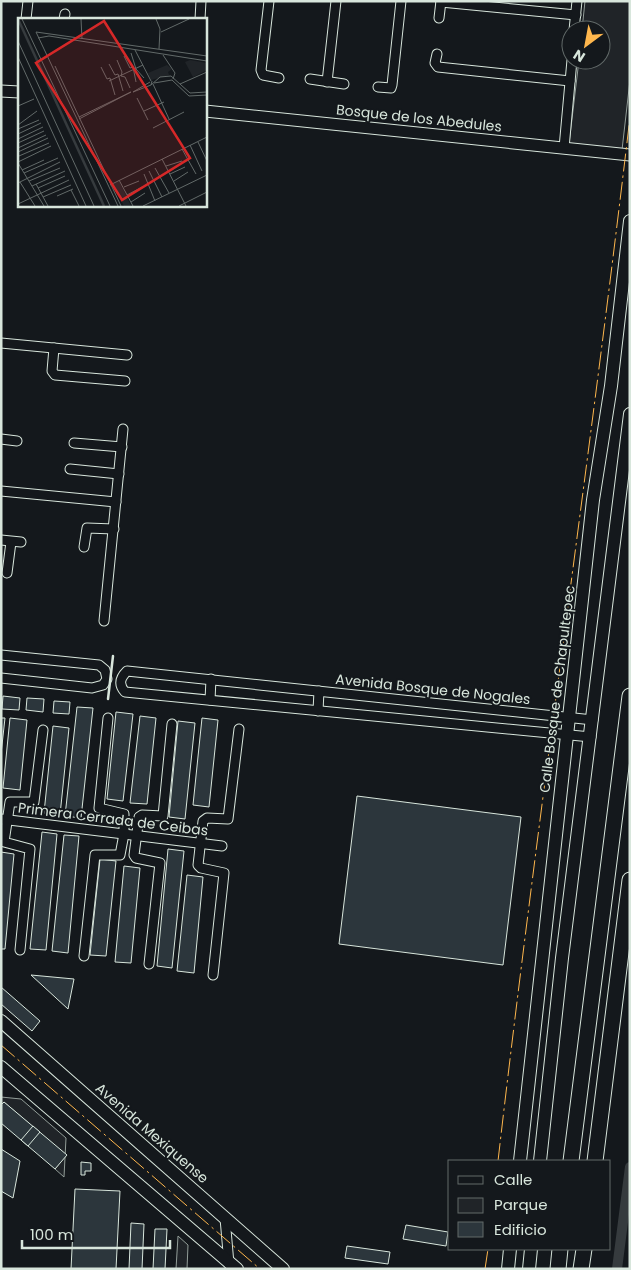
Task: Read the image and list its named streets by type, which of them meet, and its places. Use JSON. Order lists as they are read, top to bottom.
{
  "streets": {
    "main road": ["Calle Bosque de Chapultepec", "Avenida Mexiquense"],
    "street": ["Bosque de los Abedules", "Avenida Bosque de Nogales", "Primera Cerrada de Ceibas"]
  },
  "crossings": [
    ["Avenida Bosque de Nogales", "Calle Bosque de Chapultepec"]
  ],
  "legend": ["Calle", "Parque", "Edificio"],
  "scale_bar": "100 m",
  "north": "bottom left"
}
